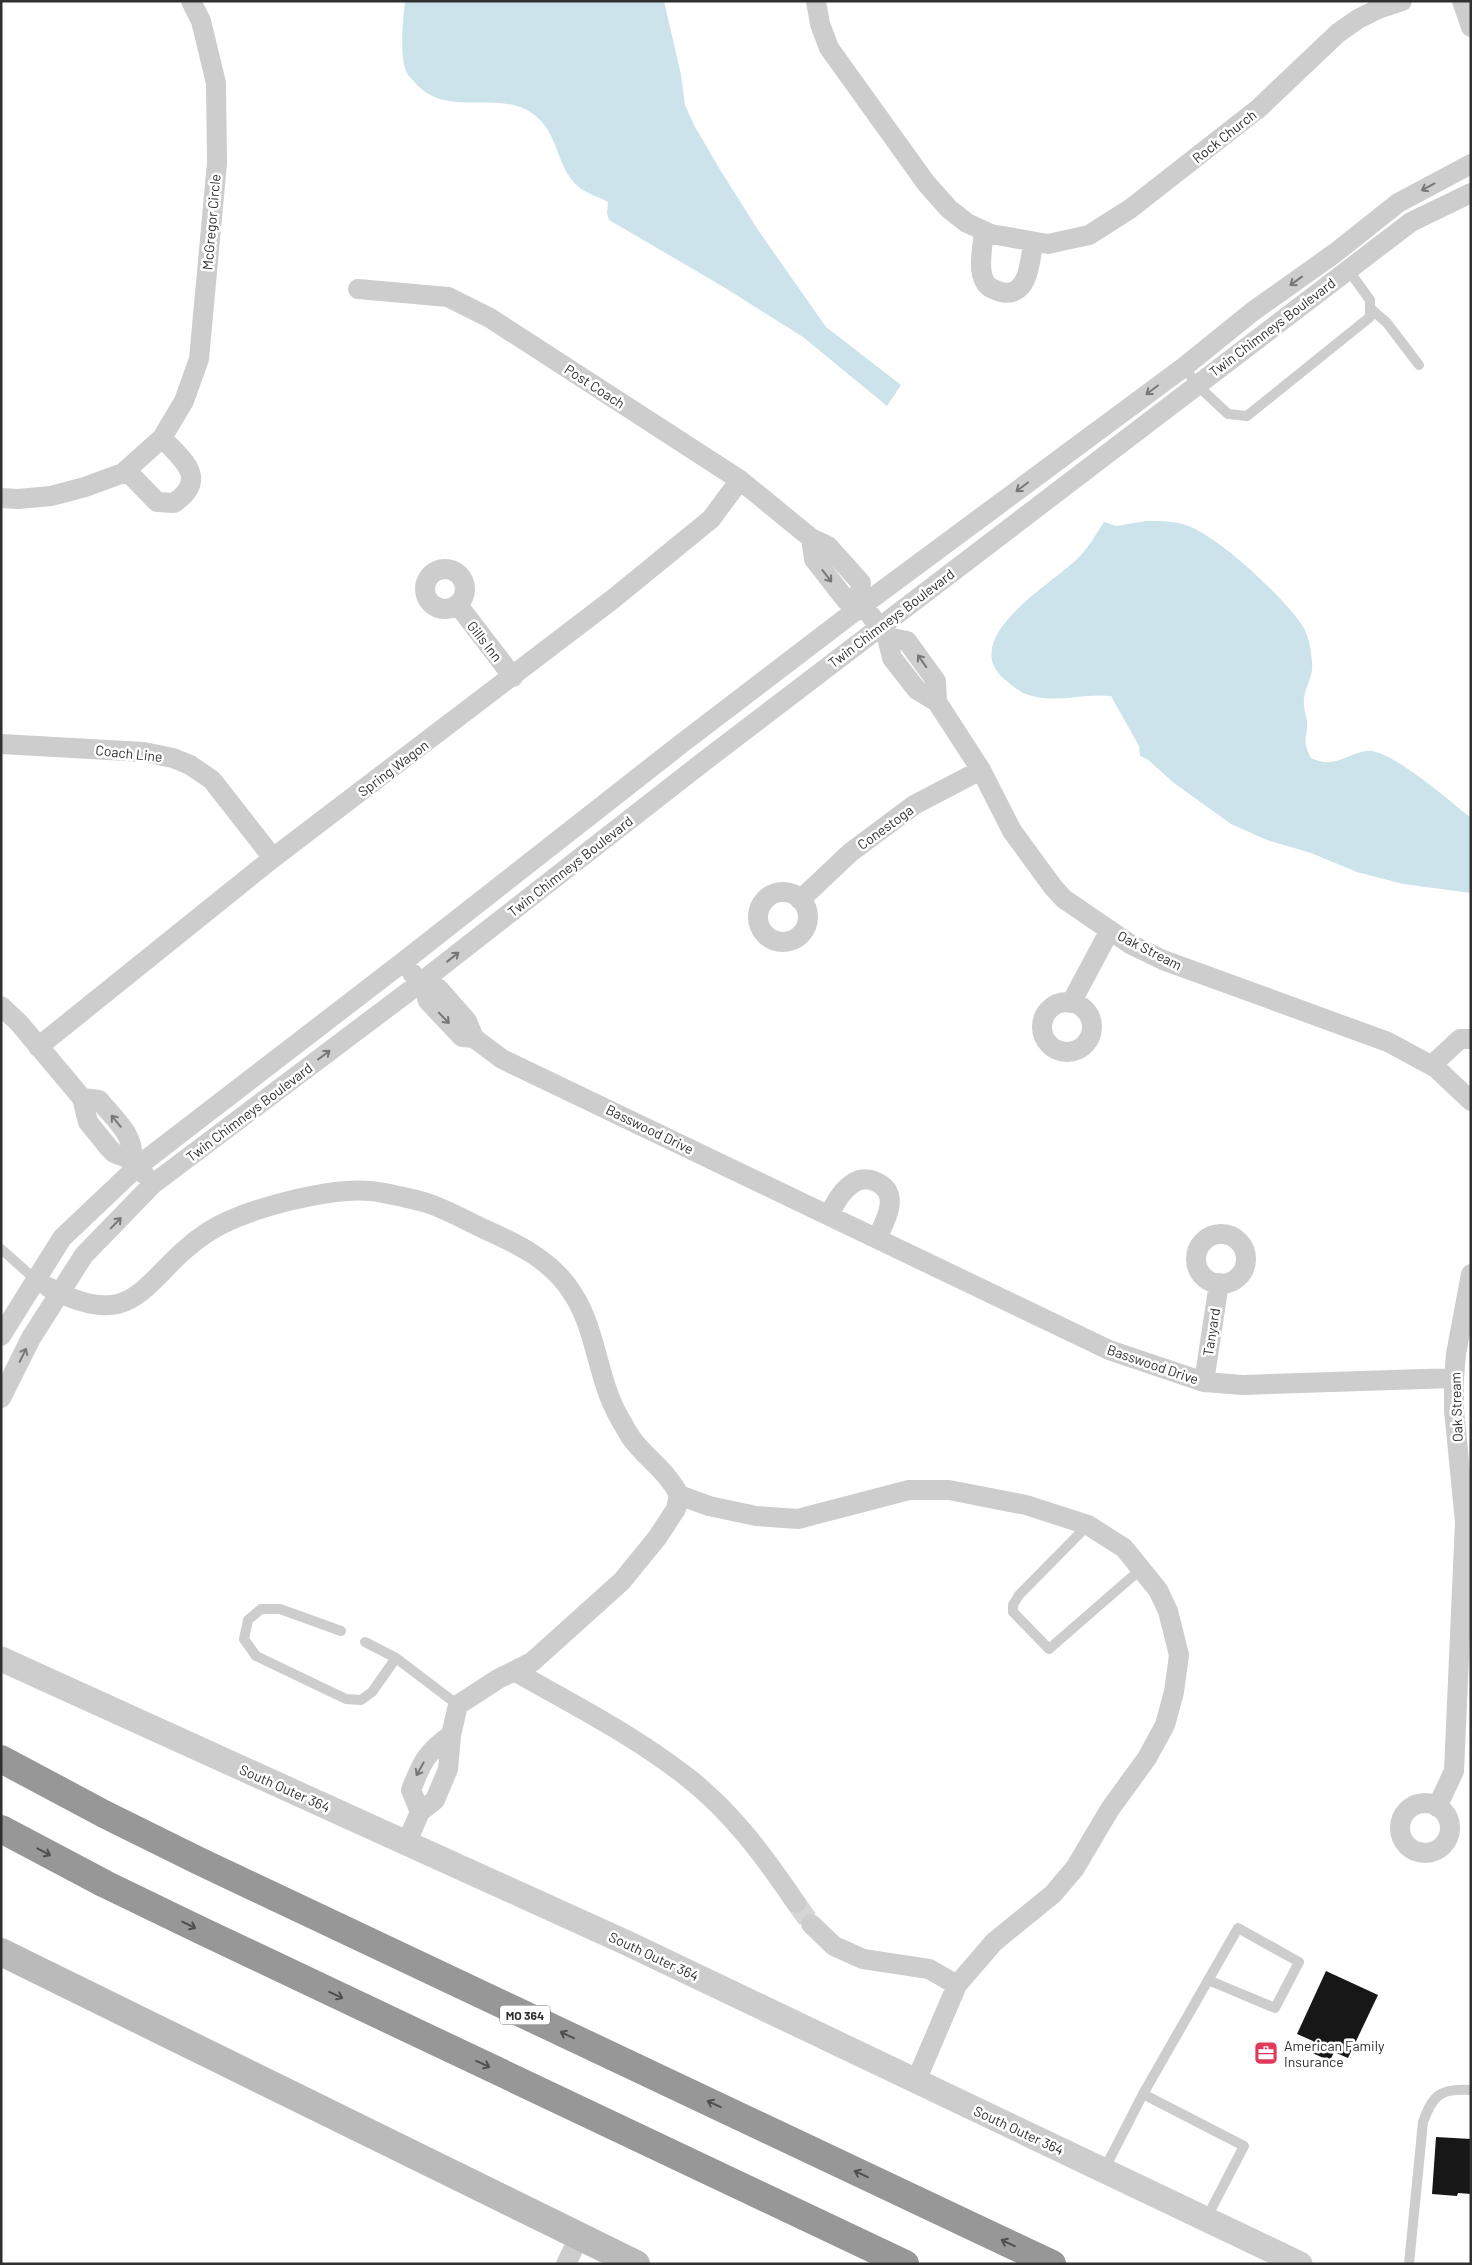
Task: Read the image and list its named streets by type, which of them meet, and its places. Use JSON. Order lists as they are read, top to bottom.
{
  "streets": {
    "highway": ["MO 364"],
    "street": [
      "Rock Church",
      "McGregor Circle",
      "Twin Chimneys Boulevard",
      "Post Coach",
      "Gills Inn",
      "Coach Line",
      "Spring Wagon",
      "Conestoga",
      "Oak Stream",
      "Basswood Drive",
      "Tanyard",
      "South Outer 364"
    ]
  },
  "crossings": [
    ["Twin Chimneys Boulevard", "Post Coach"],
    ["Twin Chimneys Boulevard", "Oak Stream"],
    ["Twin Chimneys Boulevard", "Basswood Drive"],
    ["Post Coach", "Spring Wagon"],
    ["Gills Inn", "Spring Wagon"],
    ["Coach Line", "Spring Wagon"],
    ["Conestoga", "Oak Stream"],
    ["Oak Stream", "Basswood Drive"],
    ["Basswood Drive", "Tanyard"]
  ],
  "places": {
    "office": ["American Family Insurance"]
  }
}
